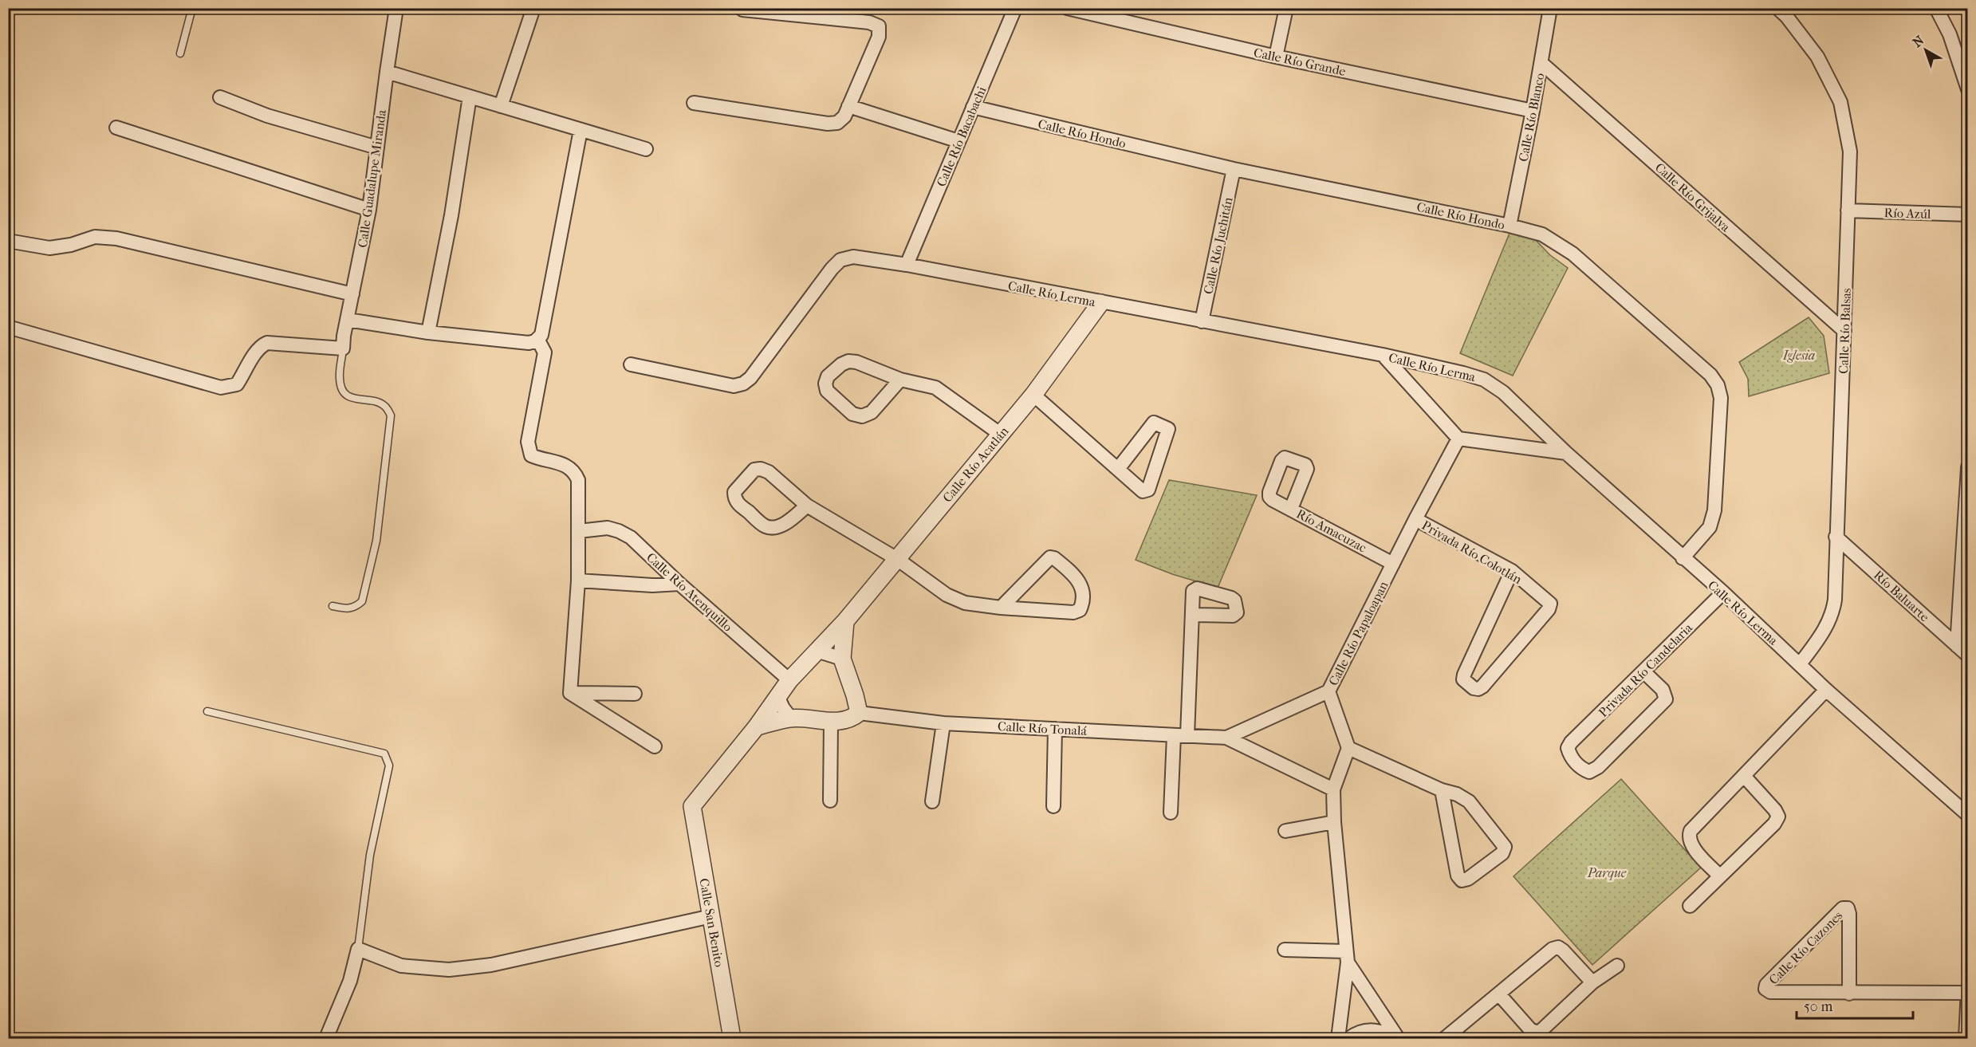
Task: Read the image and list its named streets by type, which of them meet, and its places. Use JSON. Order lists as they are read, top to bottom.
{
  "streets": {
    "street": [
      "Calle Río Grande",
      "Calle Río Blanco",
      "Calle Río Hondo",
      "Calle Río Bacabachi",
      "Calle Guadalupe Miranda",
      "Calle Río Grijalva",
      "Río Azúl",
      "Calle Río Juchitán",
      "Calle Río Lerma",
      "Calle Río Balsas",
      "Calle Río Acatlán",
      "Río Amacuzac",
      "Privada Río Colotlán",
      "Calle Río Atenquillo",
      "Río Baluarte",
      "Calle Río Papaloapan",
      "Privada Río Candelaria",
      "Calle Río Tonalá",
      "Calle San Benito",
      "Calle Río Cazones"
    ]
  },
  "crossings": [
    ["Calle Río Grande", "Calle Río Blanco"],
    ["Calle Río Blanco", "Calle Río Hondo"],
    ["Calle Río Blanco", "Calle Río Grijalva"],
    ["Calle Río Hondo", "Calle Río Bacabachi"],
    ["Calle Río Hondo", "Calle Río Juchitán"],
    ["Calle Río Hondo", "Calle Río Lerma"],
    ["Calle Río Bacabachi", "Calle Río Lerma"],
    ["Calle Río Grijalva", "Calle Río Balsas"],
    ["Río Azúl", "Calle Río Balsas"],
    ["Calle Río Juchitán", "Calle Río Lerma"],
    ["Calle Río Lerma", "Calle Río Balsas"],
    ["Calle Río Lerma", "Calle Río Acatlán"],
    ["Calle Río Lerma", "Privada Río Candelaria"],
    ["Calle Río Balsas", "Río Baluarte"],
    ["Calle Río Acatlán", "Calle Río Atenquillo"],
    ["Calle Río Acatlán", "Calle Río Tonalá"],
    ["Calle Río Acatlán", "Calle San Benito"],
    ["Río Amacuzac", "Calle Río Papaloapan"],
    ["Privada Río Colotlán", "Calle Río Papaloapan"],
    ["Calle Río Atenquillo", "Calle Río Tonalá"],
    ["Calle Río Papaloapan", "Calle Río Tonalá"]
  ],
  "parks": ["Iglesia", "Parque"],
  "scale_bar": "50 m",
  "north": "top left"
}
